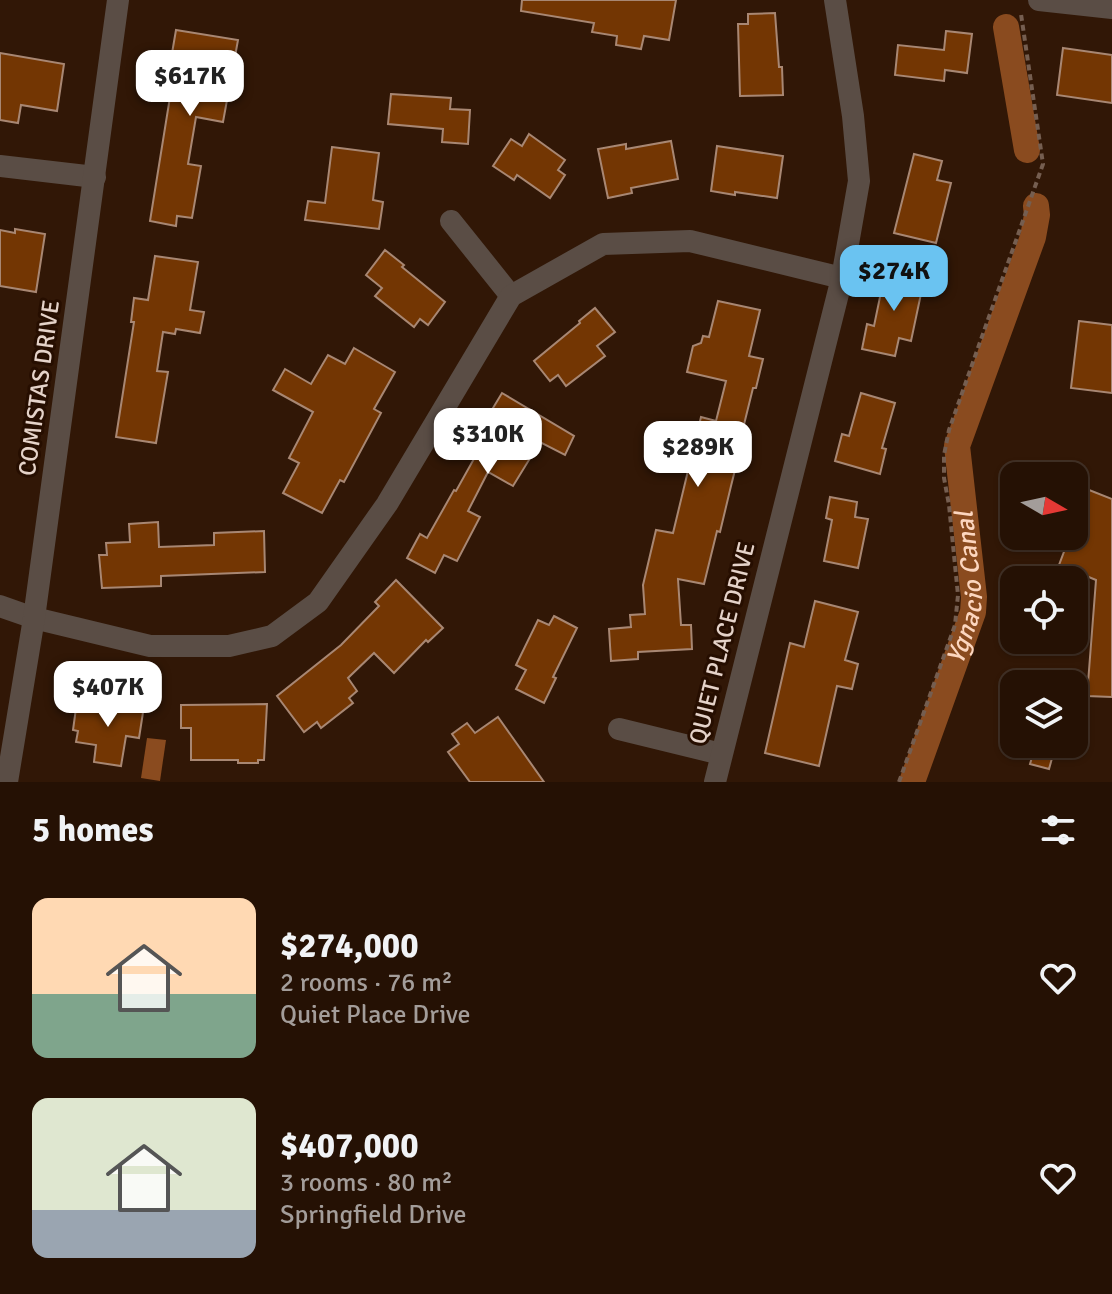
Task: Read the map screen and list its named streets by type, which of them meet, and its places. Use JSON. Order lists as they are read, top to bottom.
{
  "streets": {
    "street": ["COMISTAS DRIVE", "QUIET PLACE DRIVE"]
  },
  "water": ["Ygnacio Canal"],
  "north": "right",
  "page": {
    "price": [
      "$617K",
      "$274K",
      "$310K",
      "$289K",
      "$407K"
    ],
    "heading": "5 homes",
    "list": [
      {
        "name": "$274,000",
        "note": "2 rooms · 76 m² · Quiet Place Drive"
      },
      {
        "name": "$407,000",
        "note": "3 rooms · 80 m² · Springfield Drive"
      }
    ]
  }
}
